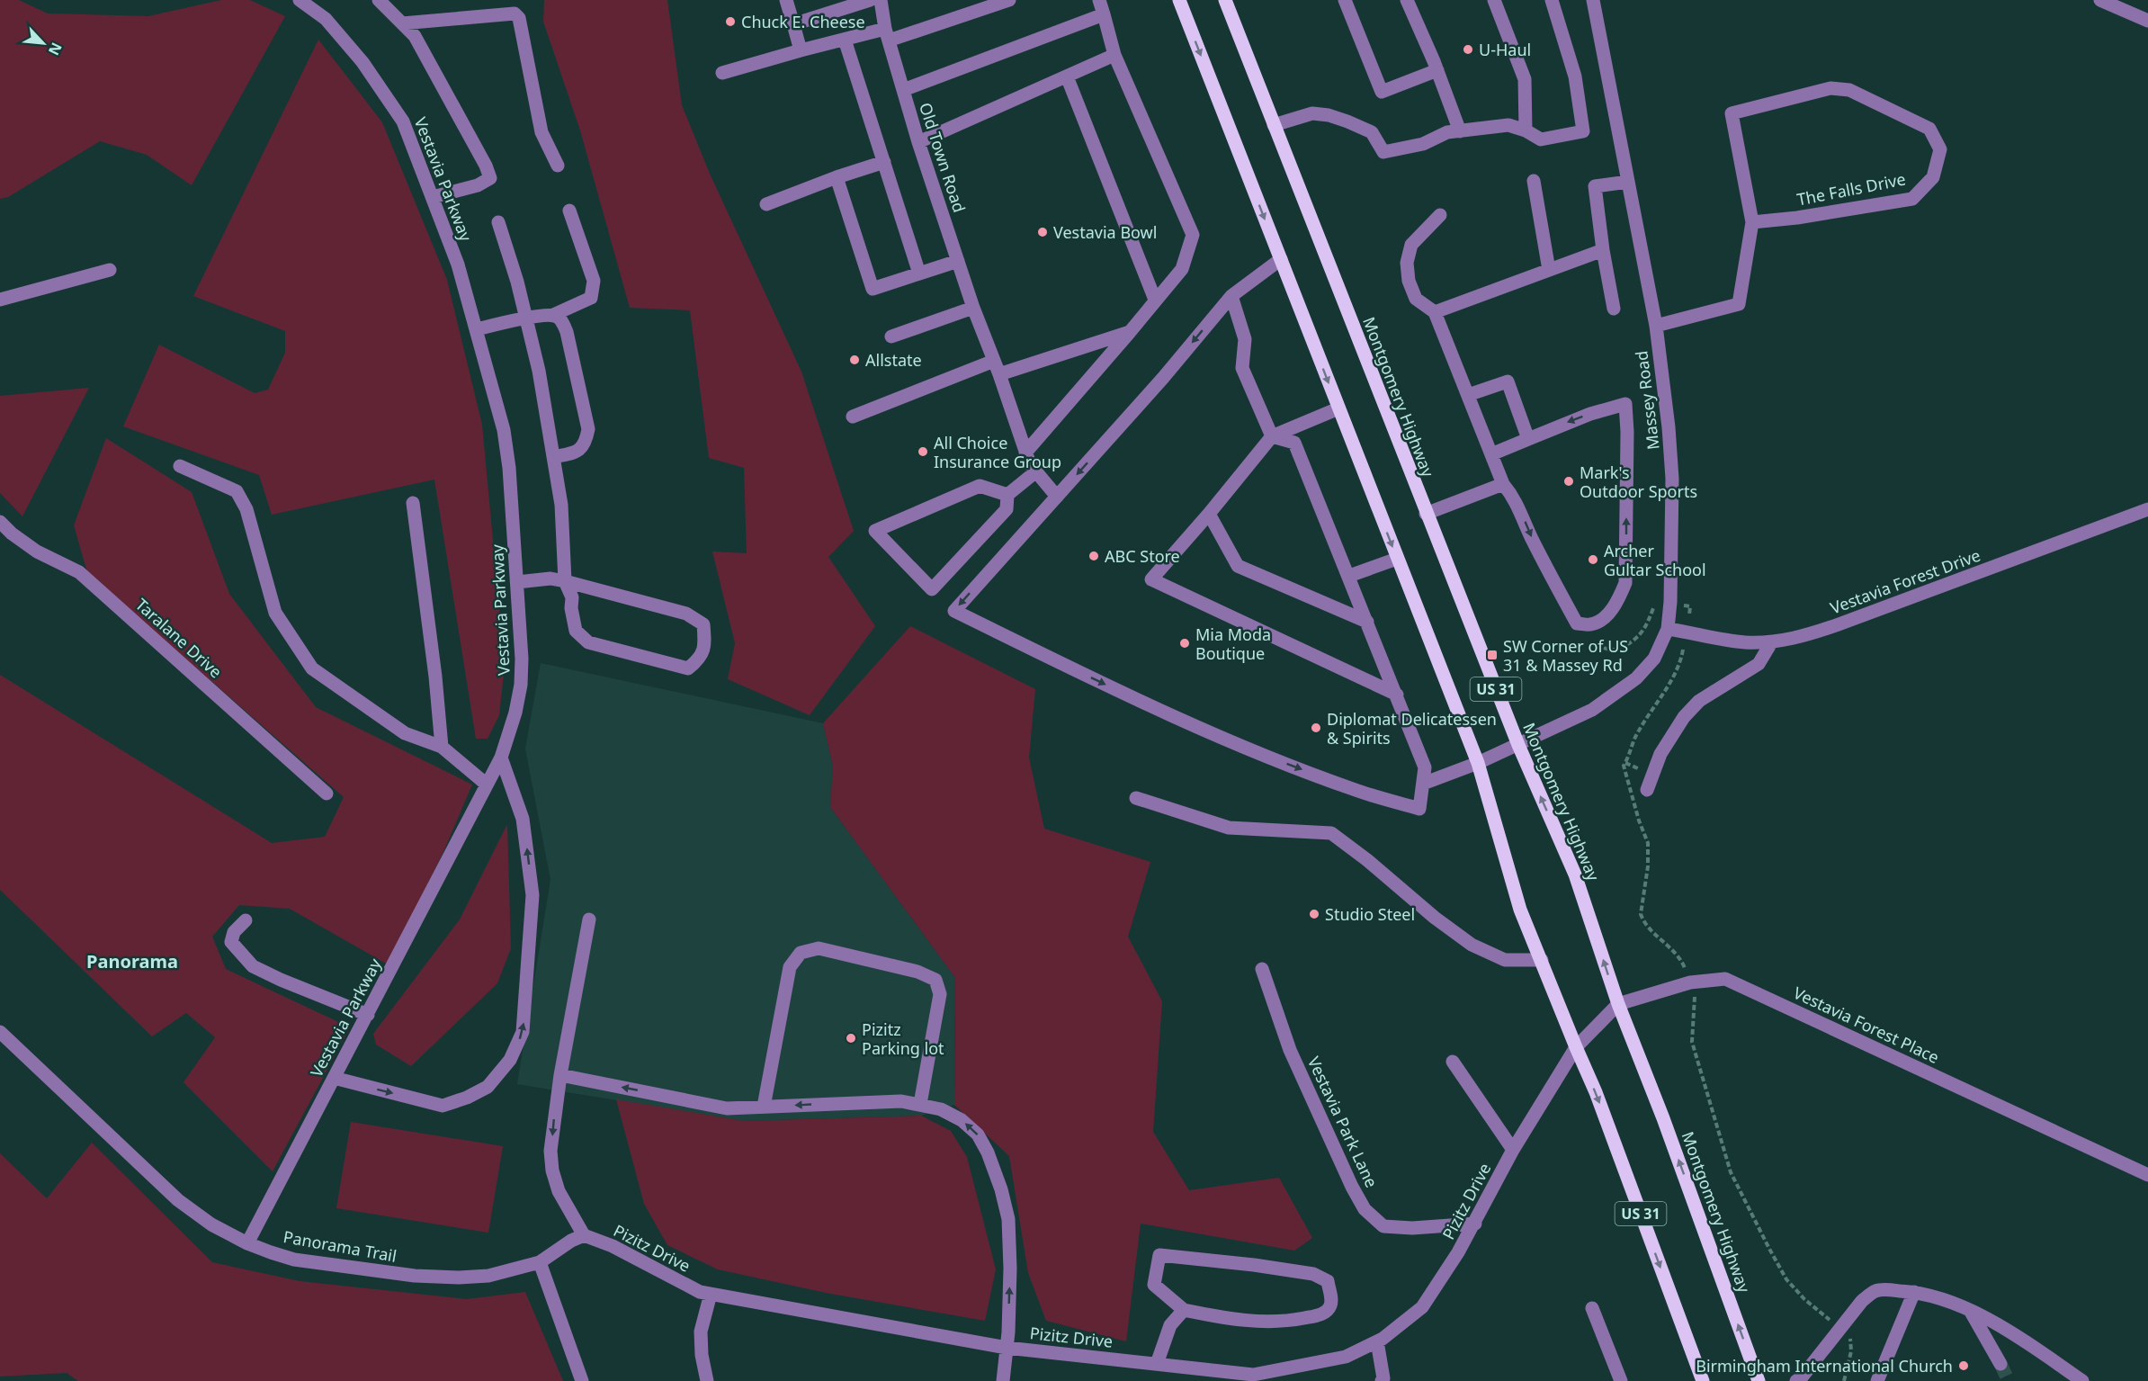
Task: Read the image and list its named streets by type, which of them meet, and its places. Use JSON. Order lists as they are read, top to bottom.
{
  "streets": {
    "main road": ["Montgomery Highway", "US 31"],
    "street": [
      "Old Town Road",
      "Vestavia Parkway",
      "The Falls Drive",
      "Massey Road",
      "Vestavia Forest Drive",
      "Taralane Drive",
      "Vestavia Forest Place",
      "Vestavia Park Lane",
      "Pizitz Drive",
      "Panorama Trail"
    ]
  },
  "crossings": [
    ["Vestavia Parkway", "Panorama Trail"],
    ["The Falls Drive", "Massey Road"],
    ["Montgomery Highway", "Massey Road"],
    ["Montgomery Highway", "Vestavia Forest Place"],
    ["Massey Road", "Vestavia Forest Drive"],
    ["Massey Road", "US 31"],
    ["US 31", "Vestavia Forest Place"],
    ["US 31", "Pizitz Drive"],
    ["Vestavia Forest Place", "Pizitz Drive"],
    ["Vestavia Park Lane", "Pizitz Drive"],
    ["Pizitz Drive", "Panorama Trail"]
  ],
  "districts": ["Panorama"],
  "places": {
    "other": [
      "Chuck E. Cheese",
      "U-Haul",
      "Vestavia Bowl",
      "Allstate",
      "All Choice Insurance Group",
      "Mark's Outdoor Sports",
      "ABC Store",
      "Archer Gultar School",
      "Mia Moda Boutique",
      "Diplomat Delicatessen & Spirits",
      "Studio Steel",
      "Pizitz Parking lot",
      "Birmingham International Church"
    ],
    "transit": ["SW Corner of US 31 & Massey Rd"]
  },
  "north": "bottom right"
}
